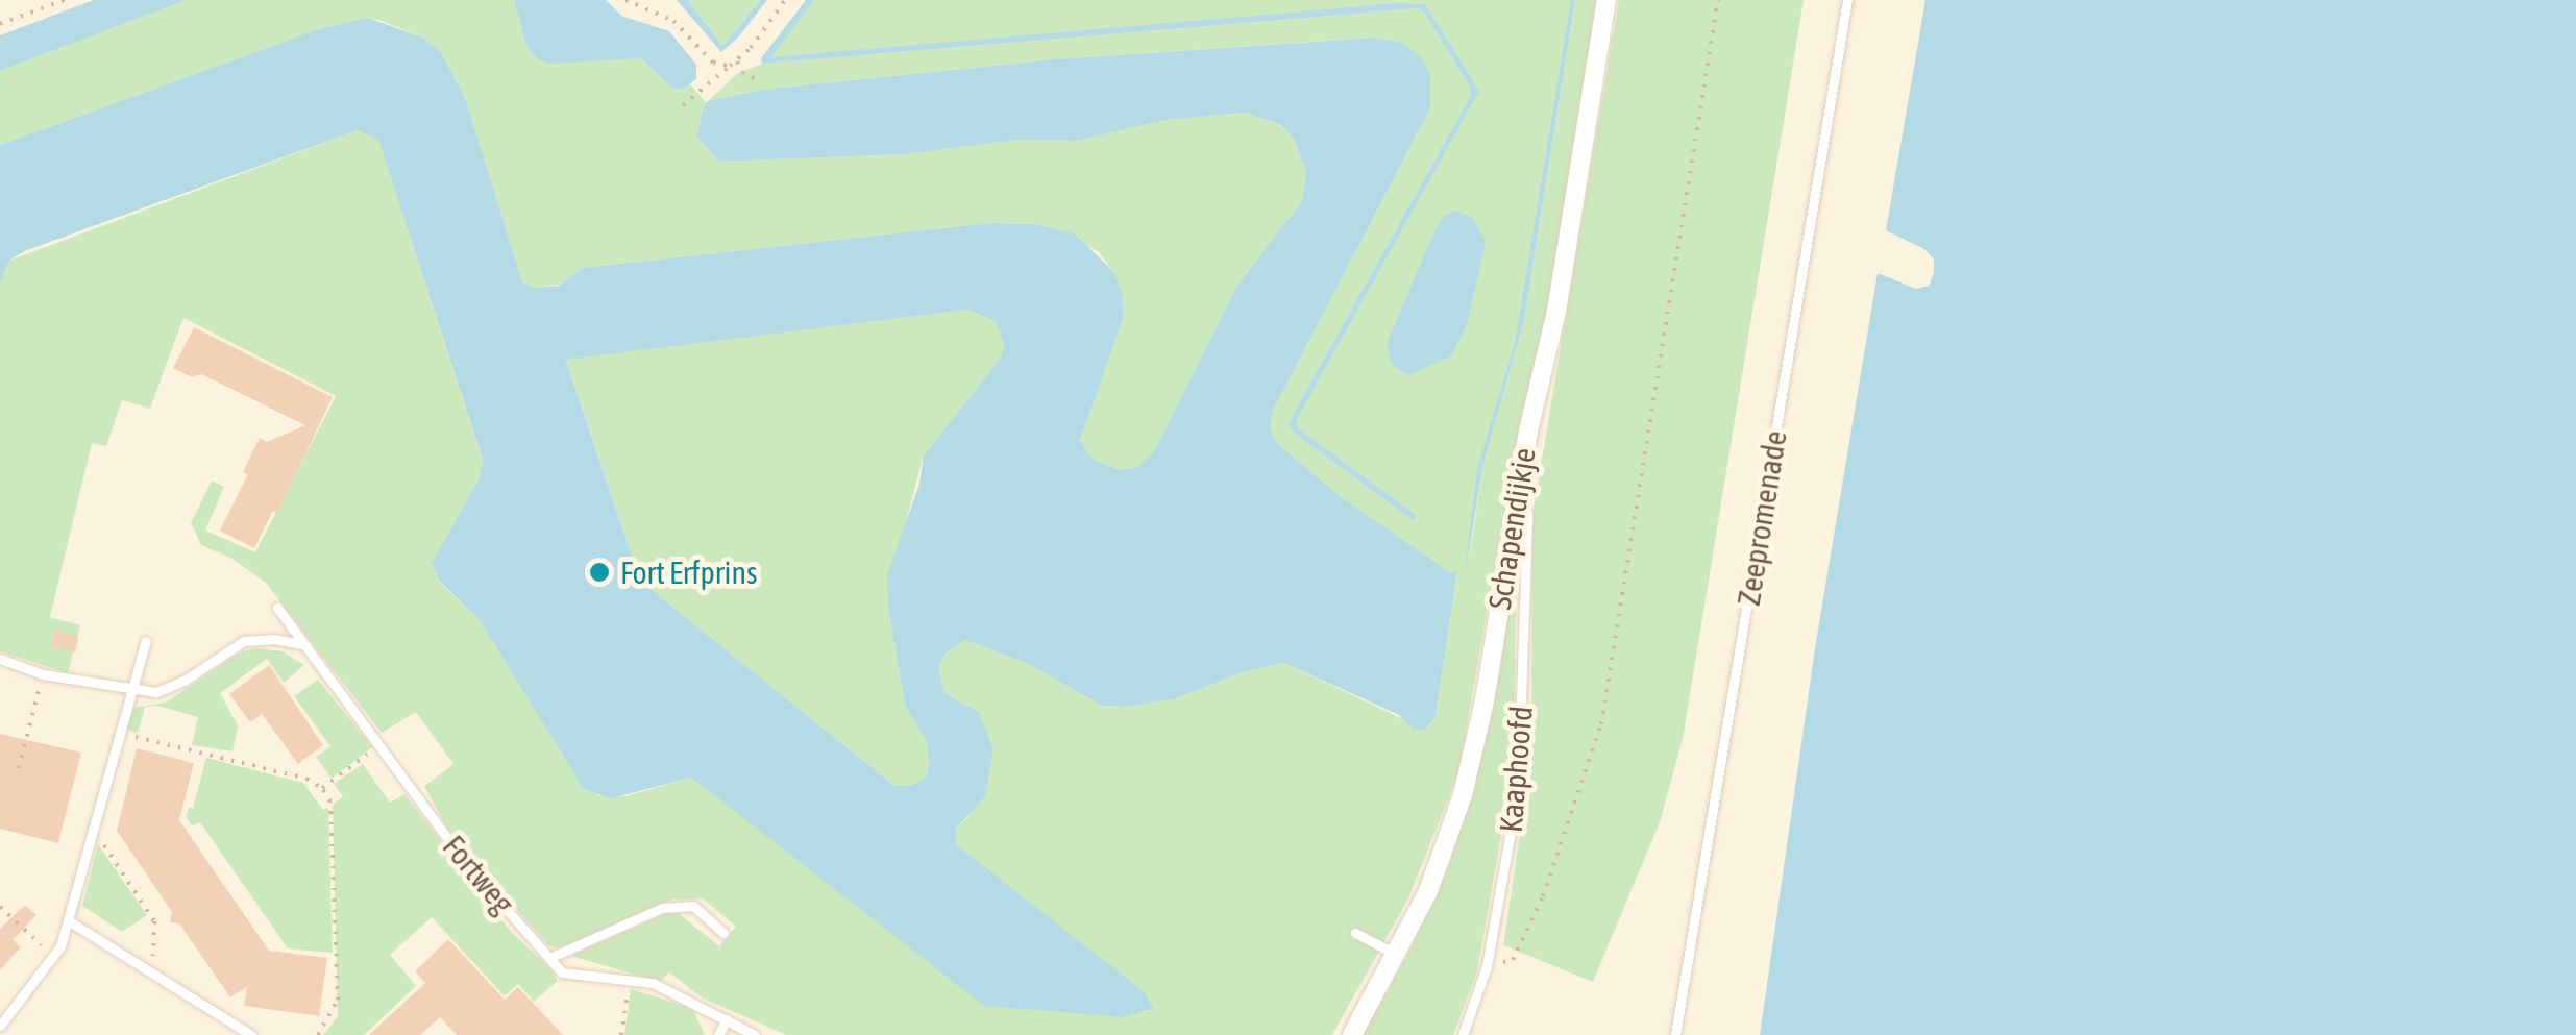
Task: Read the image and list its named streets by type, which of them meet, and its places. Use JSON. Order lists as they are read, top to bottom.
{
  "streets": {
    "street": ["Schapendijkje"],
    "lane": ["Zeepromenade", "Kaaphoofd", "Fortweg"]
  },
  "crossings": [
    ["Schapendijkje", "Kaaphoofd"]
  ],
  "places": ["Fort Erfprins"]
}
